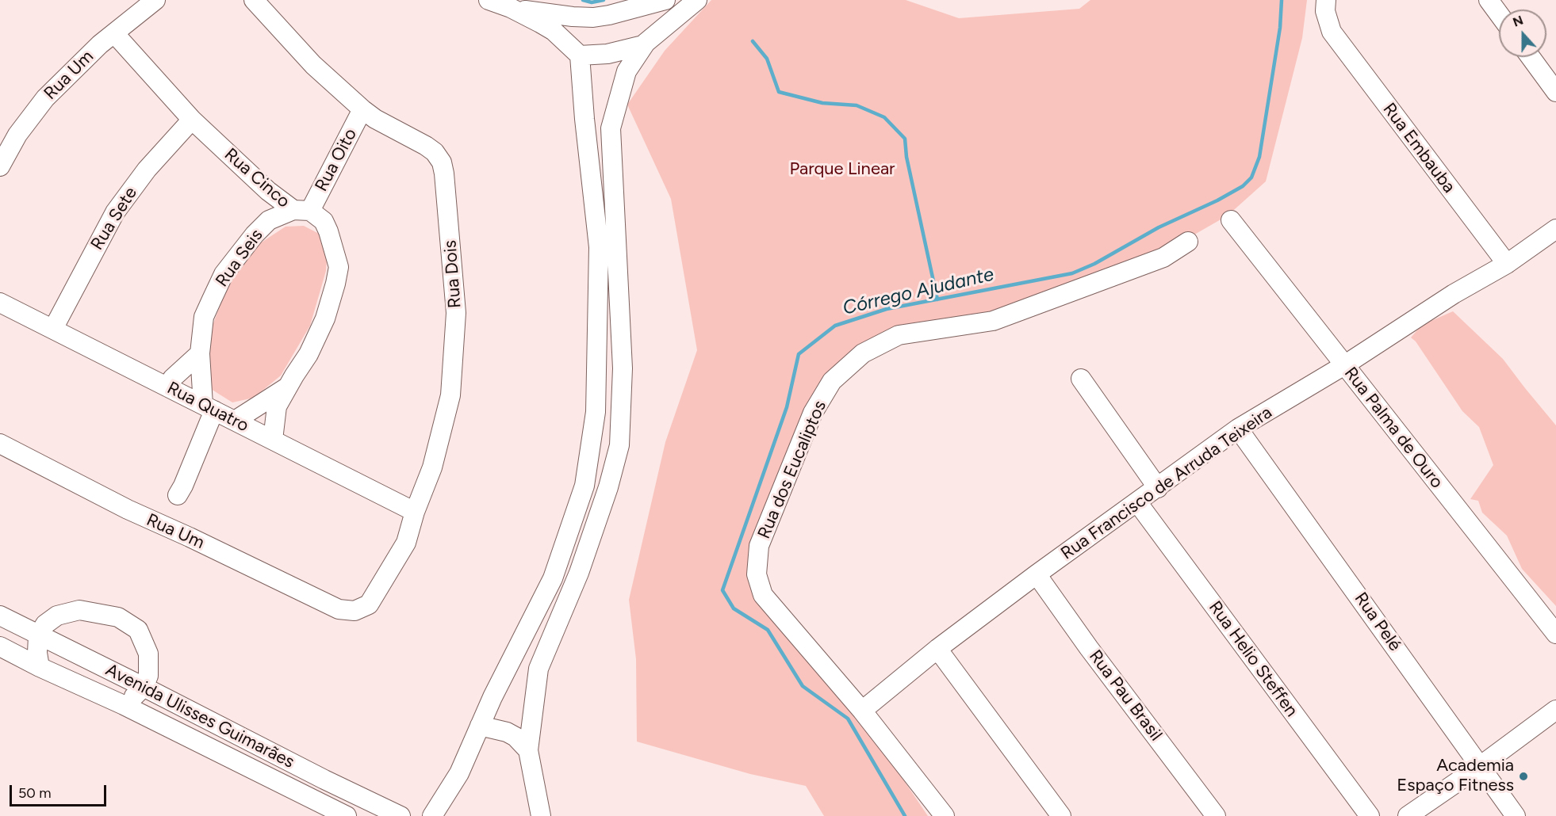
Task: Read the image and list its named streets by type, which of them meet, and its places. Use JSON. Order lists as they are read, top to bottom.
{
  "streets": {
    "street": [
      "Rua Um",
      "Rua Embauba",
      "Rua Oito",
      "Rua Cinco",
      "Rua Sete",
      "Rua Seis",
      "Rua Dois",
      "Rua Quatro",
      "Rua Palma de Ouro",
      "Rua dos Eucaliptos",
      "Rua Francisco de Arruda Teixeira",
      "Rua Pelé",
      "Rua Helio Steffen",
      "Rua Pau Brasil",
      "Avenida Ulisses Guimarães"
    ]
  },
  "crossings": [
    ["Rua Um", "Rua Cinco"],
    ["Rua Um", "Rua Dois"],
    ["Rua Embauba", "Rua Francisco de Arruda Teixeira"],
    ["Rua Oito", "Rua Cinco"],
    ["Rua Oito", "Rua Seis"],
    ["Rua Oito", "Rua Dois"],
    ["Rua Cinco", "Rua Sete"],
    ["Rua Cinco", "Rua Seis"],
    ["Rua Cinco", "Rua Quatro"],
    ["Rua Sete", "Rua Quatro"],
    ["Rua Seis", "Rua Quatro"],
    ["Rua Dois", "Rua Quatro"],
    ["Rua Palma de Ouro", "Rua Francisco de Arruda Teixeira"],
    ["Rua dos Eucaliptos", "Rua Francisco de Arruda Teixeira"],
    ["Rua Francisco de Arruda Teixeira", "Rua Pelé"],
    ["Rua Francisco de Arruda Teixeira", "Rua Helio Steffen"],
    ["Rua Francisco de Arruda Teixeira", "Rua Pau Brasil"]
  ],
  "water": ["Córrego Ajudante"],
  "parks": ["Parque Linear"],
  "places": ["Academia Espaço Fitness"],
  "scale_bar": "50 m",
  "north": "top"
}
